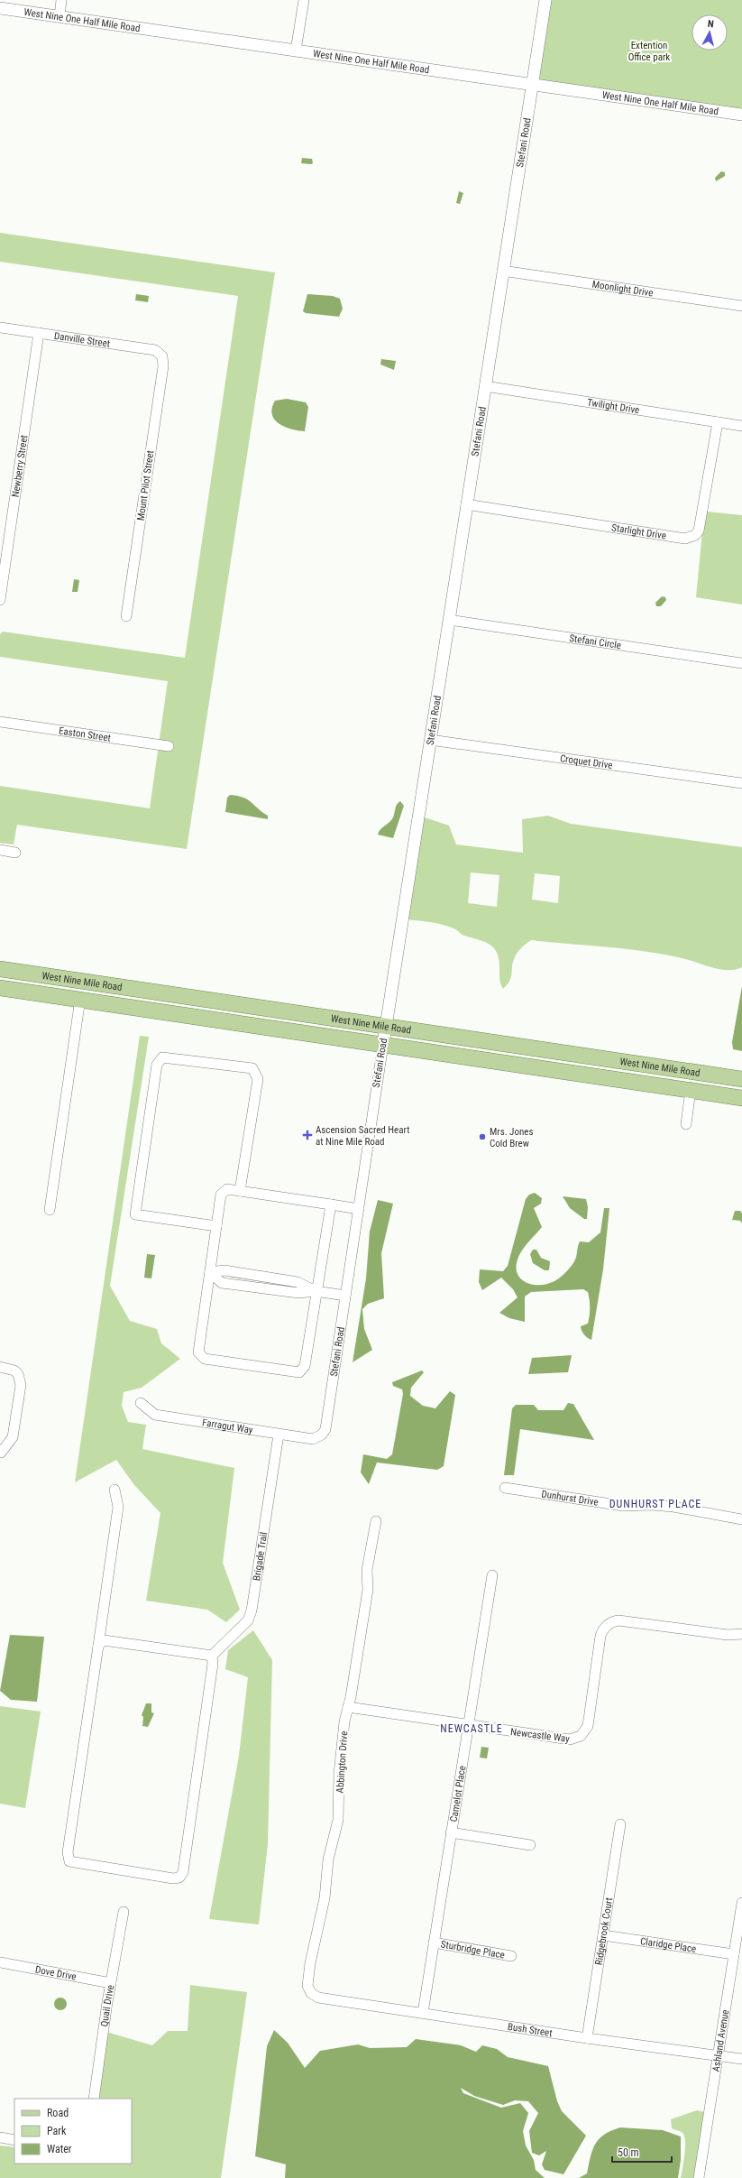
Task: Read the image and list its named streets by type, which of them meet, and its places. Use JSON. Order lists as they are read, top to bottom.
{
  "streets": {
    "main road": ["West Nine Mile Road"],
    "street": [
      "West Nine One Half Mile Road",
      "Stefani Road",
      "Moonlight Drive",
      "Danville Street",
      "Twilight Drive",
      "Newberry Street",
      "Mount Pilot Street",
      "Starlight Drive",
      "Stefani Circle",
      "Easton Street",
      "Croquet Drive",
      "Farragut Way",
      "Dunhurst Drive",
      "Brigade Trail",
      "Newcastle Way",
      "Abbington Drive",
      "Camelot Place",
      "Ridgebrook Court",
      "Claridge Place",
      "Sturbridge Place",
      "Dove Drive",
      "Quail Drive",
      "Bush Street",
      "Ashland Avenue"
    ]
  },
  "crossings": [
    ["West Nine One Half Mile Road", "Stefani Road"],
    ["Stefani Road", "Moonlight Drive"],
    ["Stefani Road", "Twilight Drive"],
    ["Stefani Road", "Starlight Drive"],
    ["Stefani Road", "Stefani Circle"],
    ["Stefani Road", "Croquet Drive"],
    ["Stefani Road", "West Nine Mile Road"],
    ["Stefani Road", "Farragut Way"],
    ["Danville Street", "Newberry Street"],
    ["Danville Street", "Mount Pilot Street"],
    ["Twilight Drive", "Starlight Drive"],
    ["Farragut Way", "Brigade Trail"],
    ["Newcastle Way", "Abbington Drive"],
    ["Newcastle Way", "Camelot Place"],
    ["Abbington Drive", "Bush Street"],
    ["Camelot Place", "Sturbridge Place"],
    ["Camelot Place", "Bush Street"],
    ["Ridgebrook Court", "Claridge Place"],
    ["Ridgebrook Court", "Bush Street"],
    ["Claridge Place", "Ashland Avenue"],
    ["Dove Drive", "Quail Drive"],
    ["Bush Street", "Ashland Avenue"]
  ],
  "districts": ["DUNHURST PLACE", "NEWCASTLE"],
  "parks": ["Extention Office park"],
  "places": {
    "health": ["Ascension Sacred Heart at Nine Mile Road"],
    "other": ["Mrs. Jones Cold Brew"]
  },
  "legend": ["Road", "Park", "Water"],
  "scale_bar": "50 m",
  "north": "top"
}
